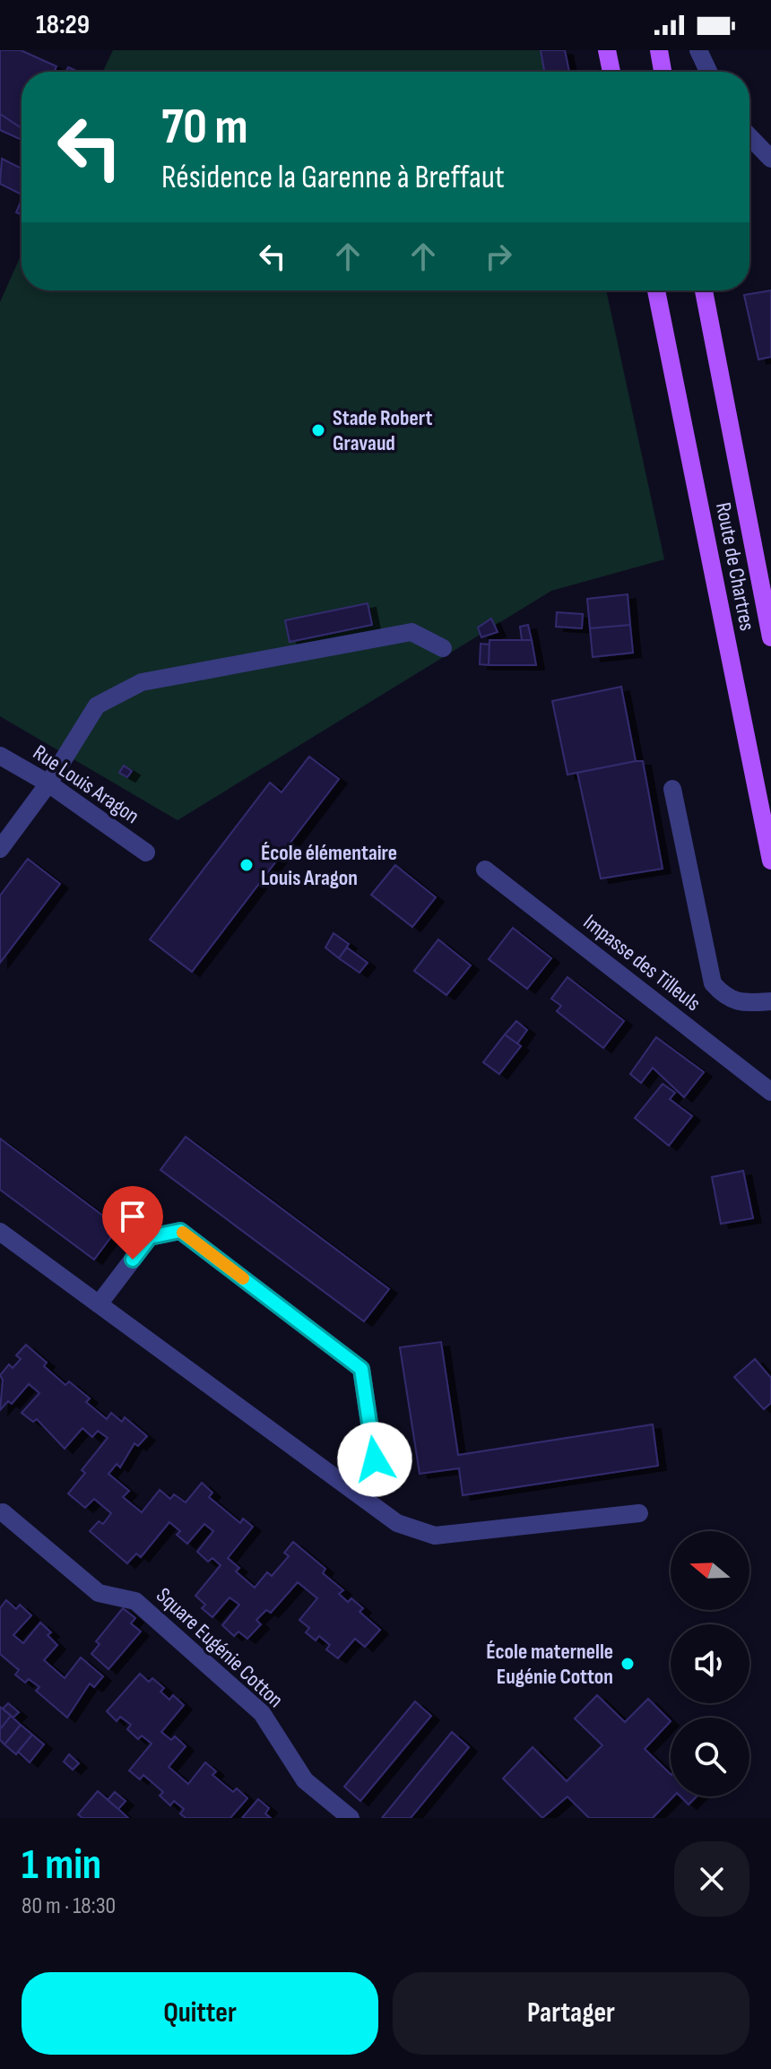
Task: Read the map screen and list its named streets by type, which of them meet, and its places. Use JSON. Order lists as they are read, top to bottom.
{
  "streets": {
    "main road": ["Route de Chartres"],
    "street": ["Rue Louis Aragon", "Impasse des Tilleuls", "Square Eugénie Cotton"]
  },
  "places": ["Stade Robert Gravaud", "École élémentaire Louis Aragon", "École maternelle Eugénie Cotton"],
  "north": "left",
  "page": {
    "status": "18:29",
    "turn": ["70 m", "Résidence la Garenne à Breffaut"],
    "heading": ["1 min", "80 m · 18:30"],
    "buttons": ["Quitter", "Partager"]
  }
}
